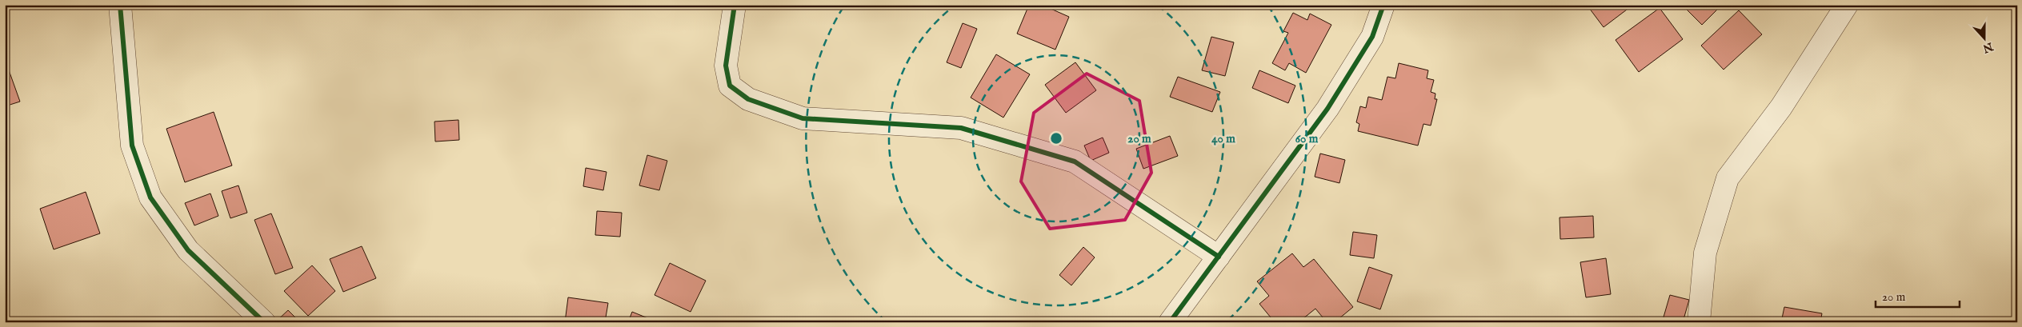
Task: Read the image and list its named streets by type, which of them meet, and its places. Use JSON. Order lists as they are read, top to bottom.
{
  "scale_bar": "20 m",
  "north": "bottom",
  "rings": ["20 m", "40 m", "60 m"]
}
